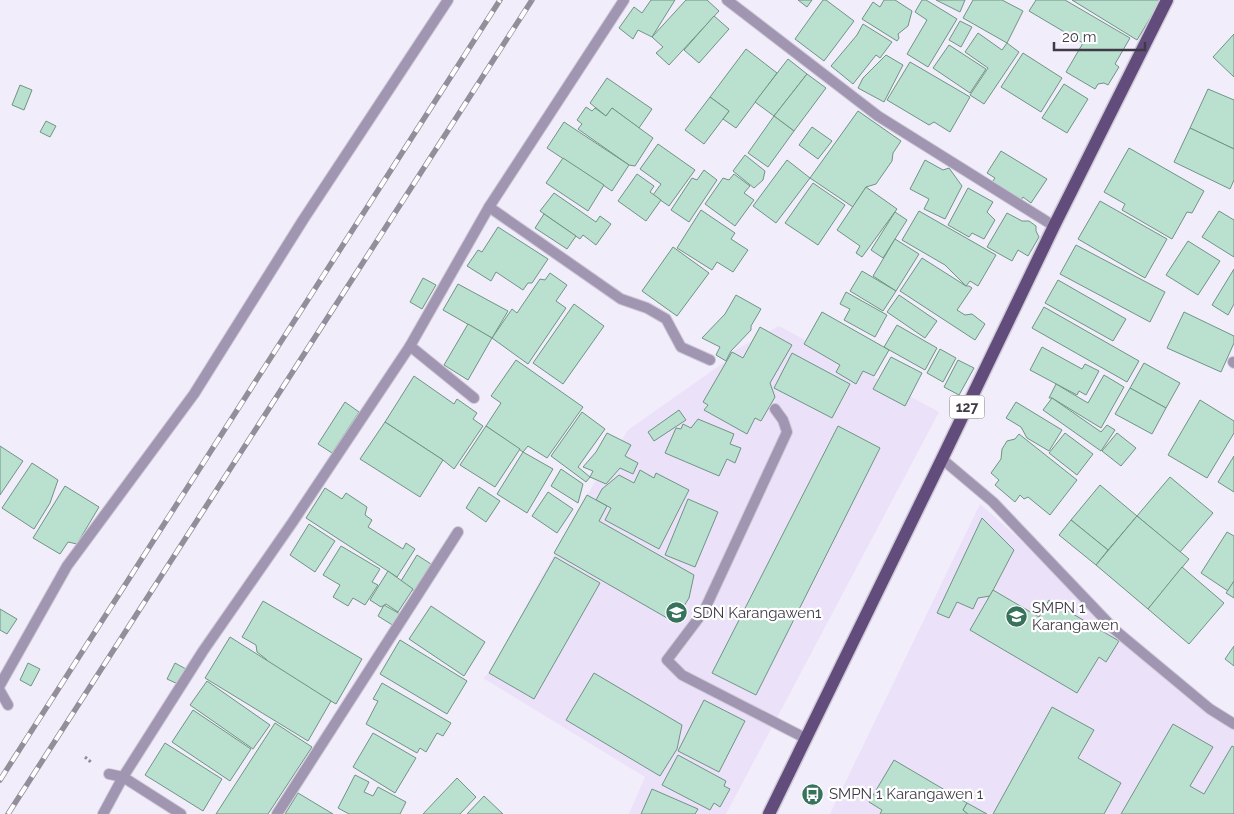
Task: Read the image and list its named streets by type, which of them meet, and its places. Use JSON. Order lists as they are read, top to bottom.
{
  "streets": {
    "main road": ["127"]
  },
  "places": {
    "school or university": ["SDN Karangawen1", "SMPN 1 Karangawen"],
    "bus stop": ["SMPN 1 Karangawen 1"]
  },
  "scale_bar": "20 m"
}
